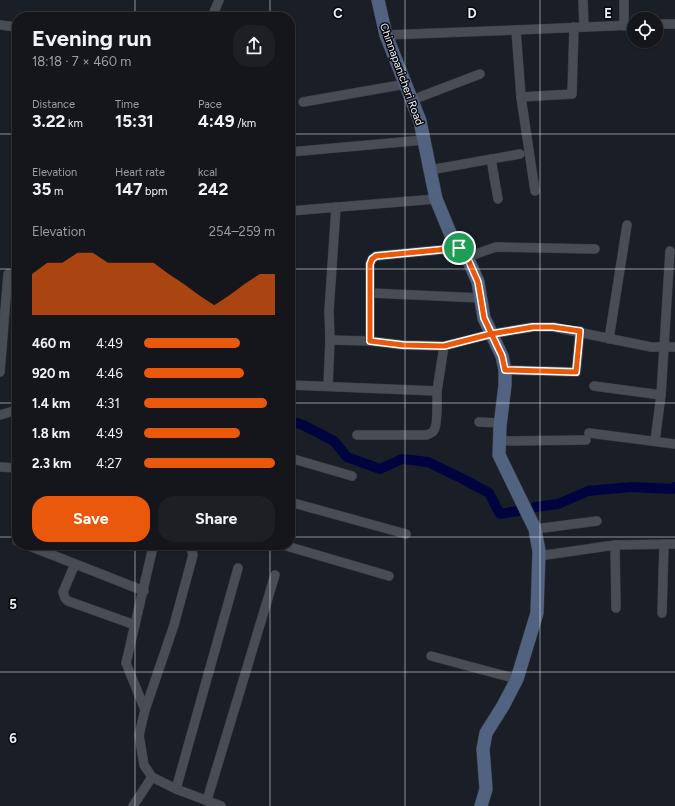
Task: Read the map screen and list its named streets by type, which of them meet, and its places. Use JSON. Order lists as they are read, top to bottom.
{
  "streets": {
    "street": ["Chinnapanicheri Road"]
  },
  "page": {
    "heading": ["Evening run", "18:18 · 7 × 460 m"],
    "stats": [
      ["Distance", "3.22 km"],
      ["Time", "15:31"],
      ["Pace", "4:49 /km"],
      ["Elevation", "35 m"],
      ["Heart rate", "147 bpm"],
      ["kcal", "242"]
    ],
    "chart": ["Elevation", "254–259 m"],
    "list": [
      {
        "name": "460 m",
        "note": "4:49"
      },
      {
        "name": "920 m",
        "note": "4:46"
      },
      {
        "name": "1.4 km",
        "note": "4:31"
      },
      {
        "name": "1.8 km",
        "note": "4:49"
      },
      {
        "name": "2.3 km",
        "note": "4:27"
      }
    ],
    "buttons": ["Save", "Share"]
  },
  "grid": {
    "columns": ["C", "D", "E"],
    "rows": ["5", "6"]
  }
}
